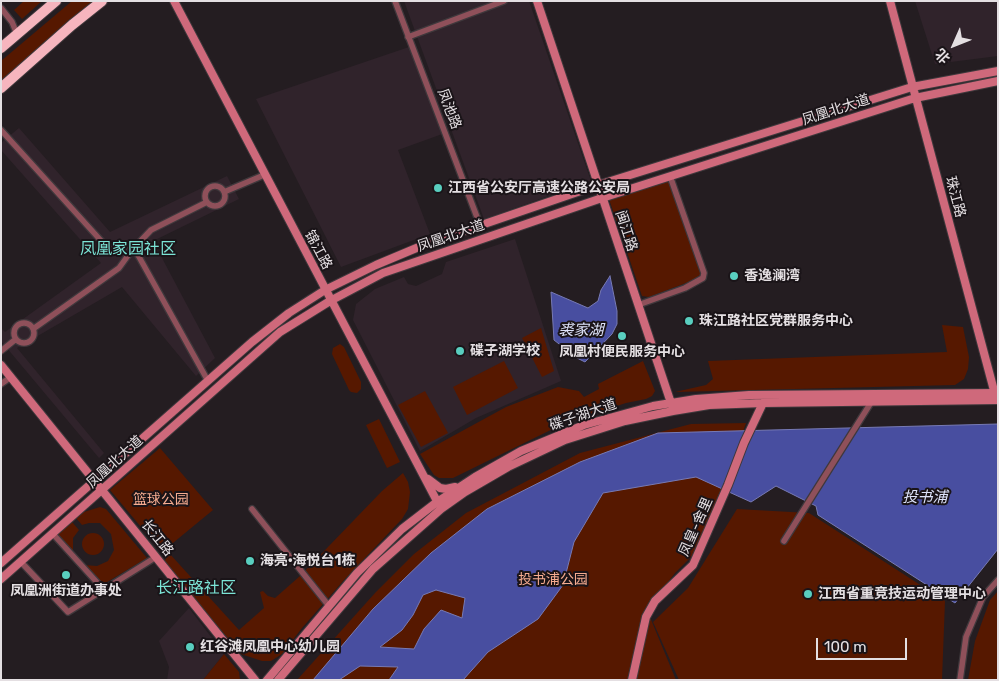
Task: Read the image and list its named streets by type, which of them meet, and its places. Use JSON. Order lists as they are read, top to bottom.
{
  "streets": {
    "main road": [
      "凤凰北大道",
      "珠江路",
      "闽江路",
      "锦江路",
      "碟子湖大道",
      "凤皇-舍里",
      "长江路"
    ],
    "street": ["凤池路"]
  },
  "crossings": [
    ["凤池路", "凤凰北大道"],
    ["凤凰北大道", "珠江路"],
    ["凤凰北大道", "闽江路"],
    ["凤凰北大道", "锦江路"],
    ["凤凰北大道", "长江路"],
    ["珠江路", "碟子湖大道"],
    ["闽江路", "碟子湖大道"],
    ["锦江路", "碟子湖大道"],
    ["碟子湖大道", "凤皇-舍里"]
  ],
  "districts": ["凤凰家园社区", "长江路社区"],
  "water": ["裘家湖", "投书浦"],
  "parks": ["篮球公园", "投书浦公园"],
  "places": [
    "江西省公安厅高速公路公安局",
    "香逸澜湾",
    "珠江路社区党群服务中心",
    "凤凰村便民服务中心",
    "碟子湖学校",
    "海亮·海悦台1栋",
    "凤凰洲街道办事处",
    "江西省重竞技运动管理中心",
    "红谷滩凤凰中心幼儿园"
  ],
  "scale_bar": "100 m",
  "north": "bottom left"
}
